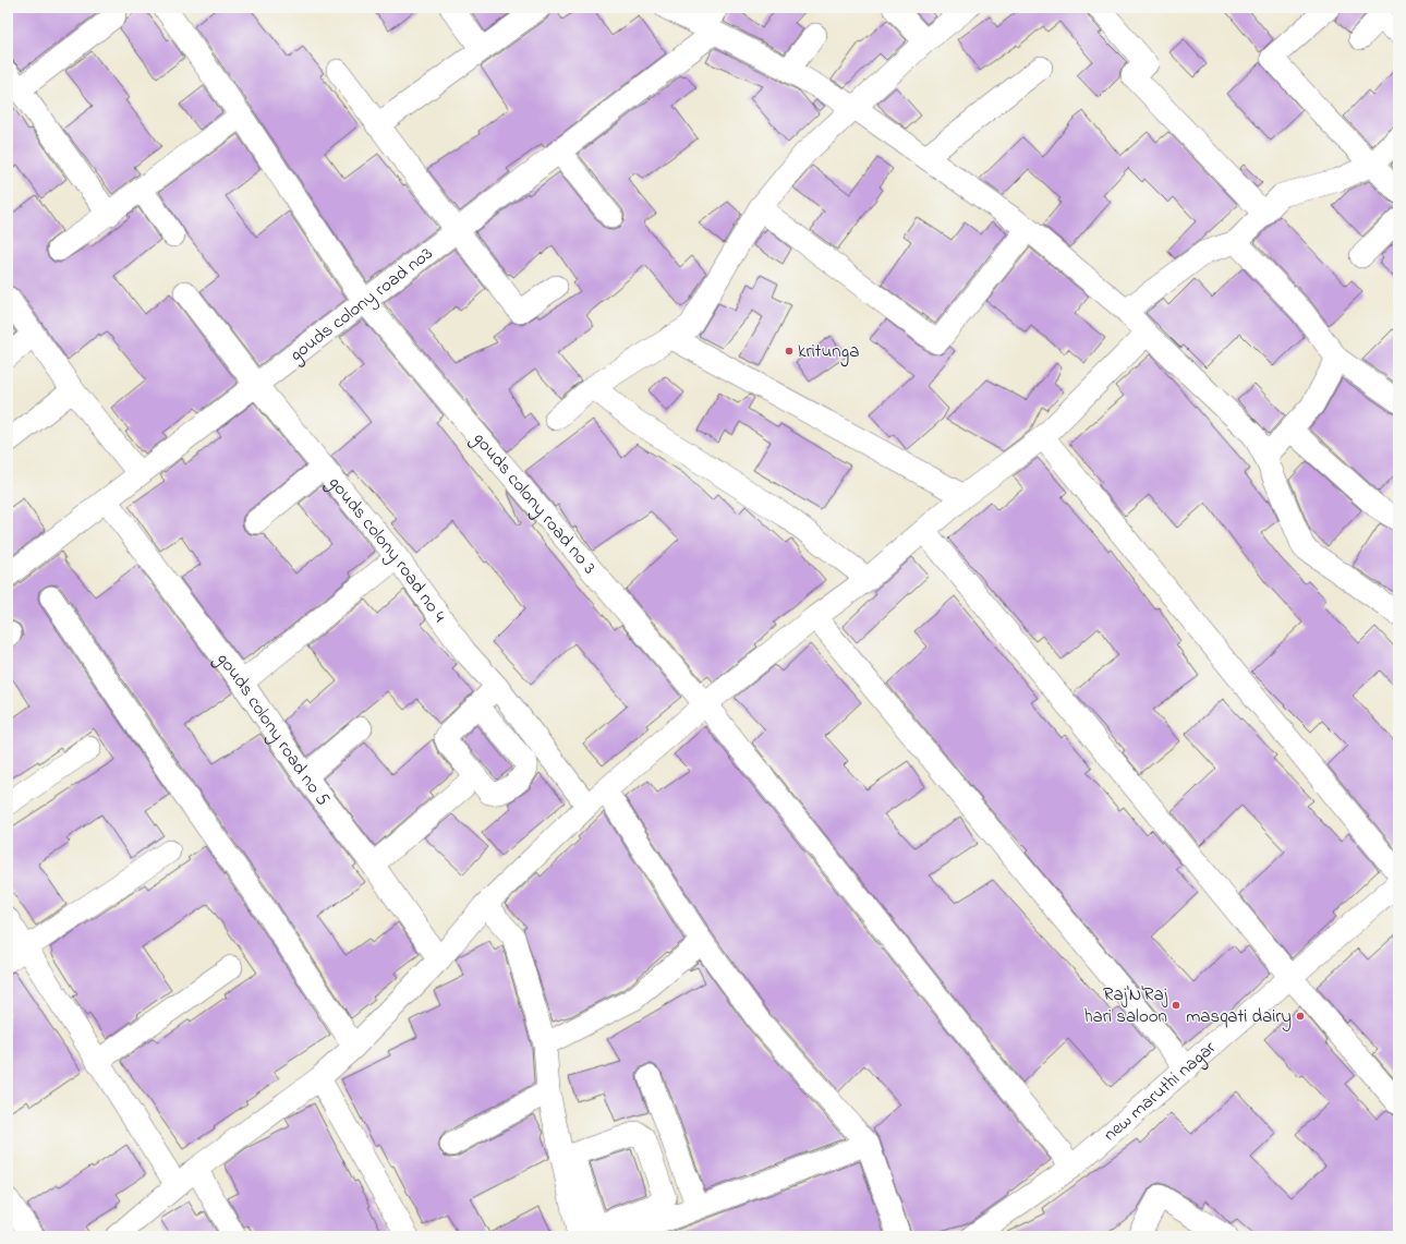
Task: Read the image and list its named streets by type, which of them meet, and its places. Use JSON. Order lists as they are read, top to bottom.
{
  "streets": {
    "street": [
      "gouds colony road no3",
      "gouds colony road no 3",
      "gouds colony road no 4",
      "gouds colony road no 5",
      "new maruthi nagar"
    ]
  },
  "crossings": [
    ["gouds colony road no3", "gouds colony road no 3"],
    ["gouds colony road no3", "gouds colony road no 4"],
    ["gouds colony road no3", "gouds colony road no 5"],
    ["gouds colony road no 3", "new maruthi nagar"]
  ],
  "places": ["kritunga", "Raj'N'Raj hari saloon", "masqati dairy"]
}
